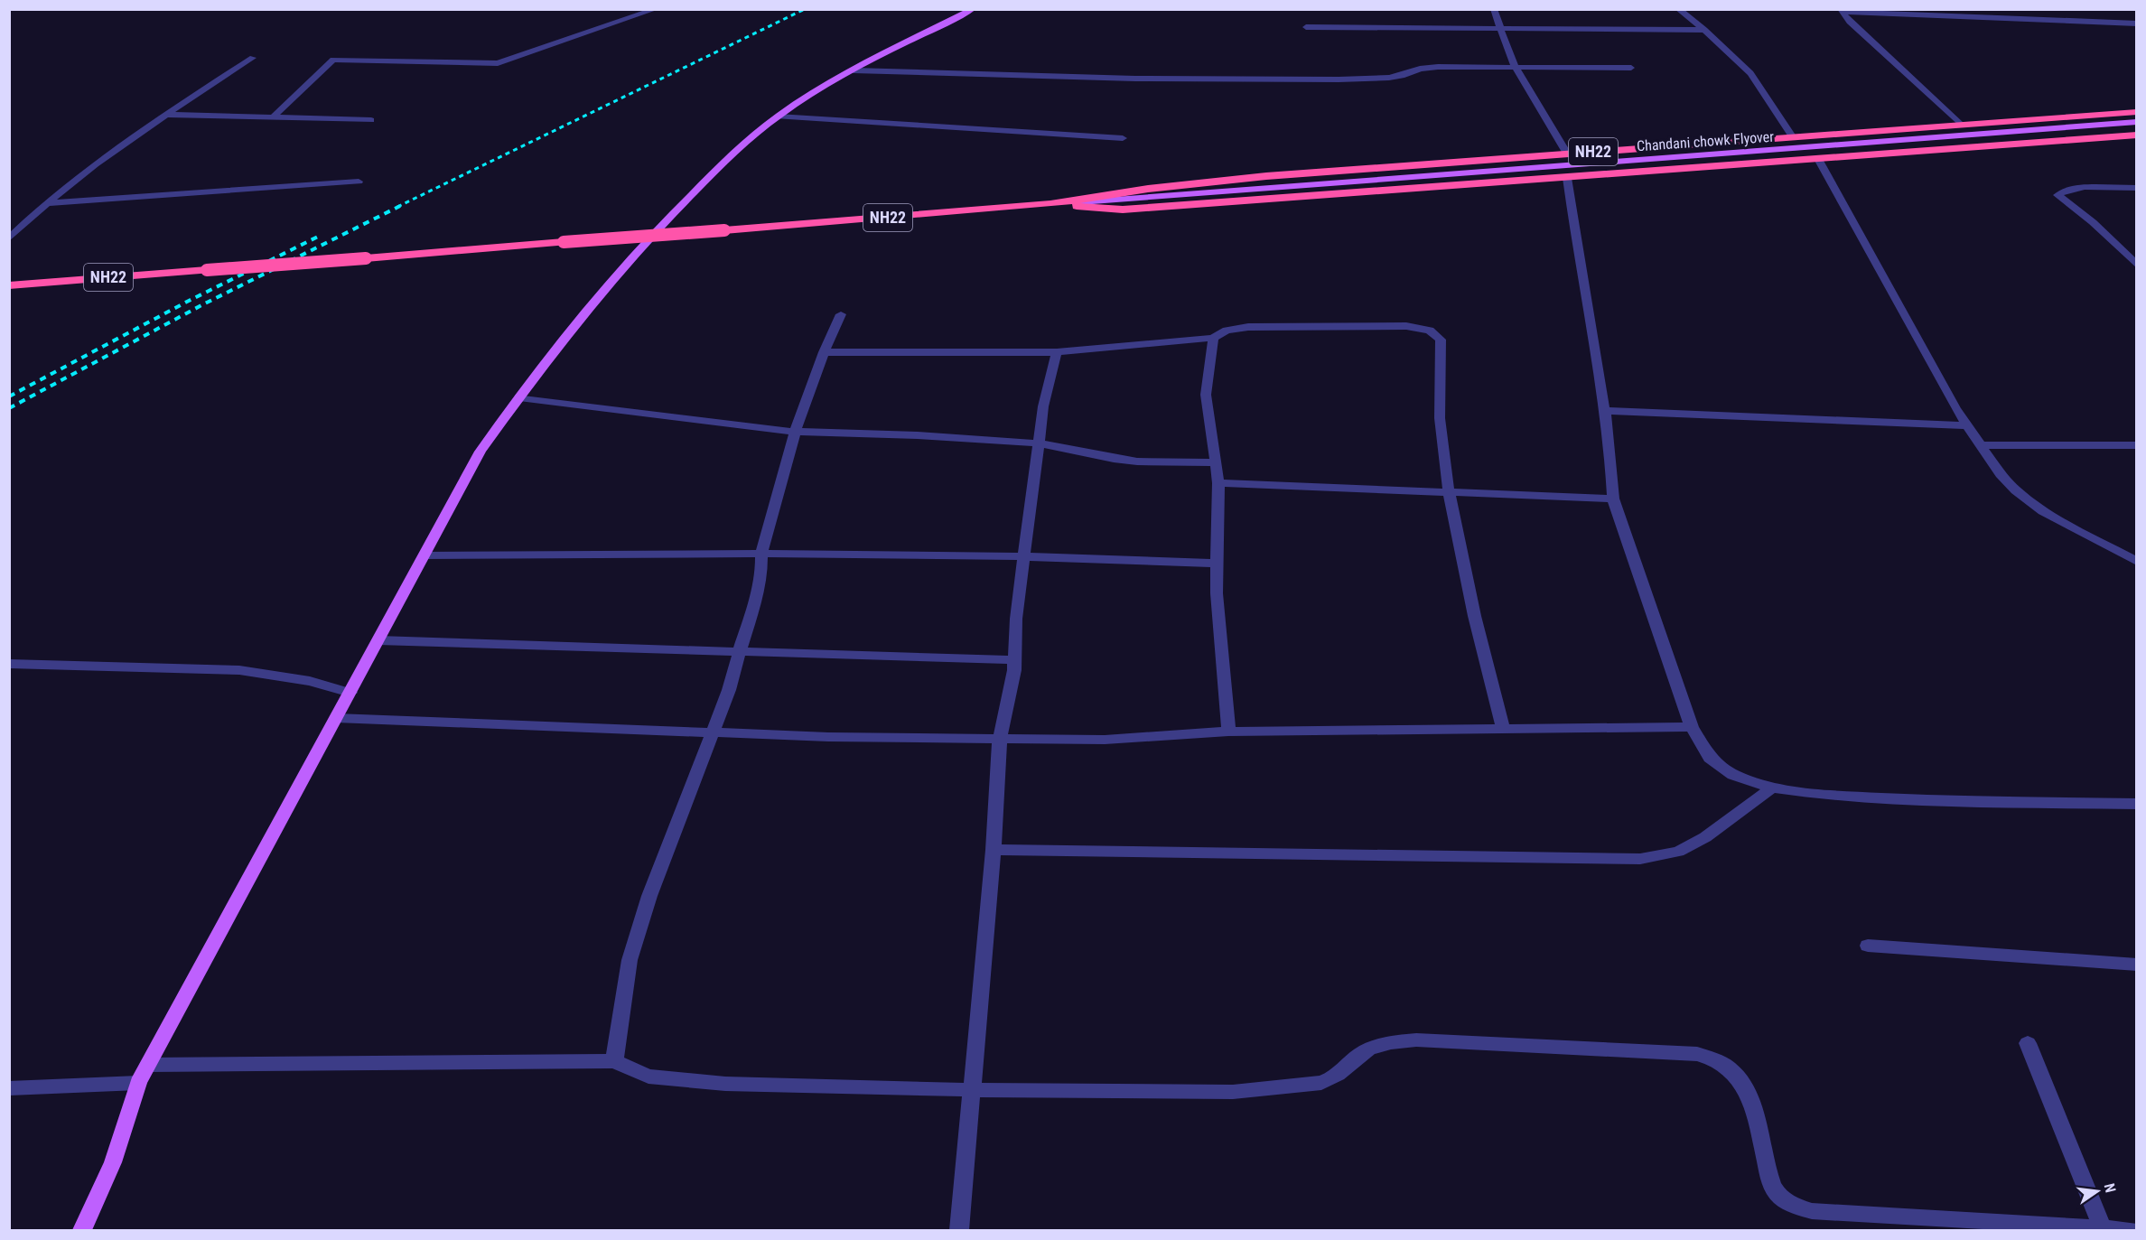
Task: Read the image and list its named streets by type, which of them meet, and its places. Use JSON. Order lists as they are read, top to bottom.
{
  "streets": {
    "highway": ["NH22"],
    "main road": ["Chandani chowk Flyover"]
  },
  "crossings": [
    ["Chandani chowk Flyover", "NH22"]
  ],
  "north": "right"
}
